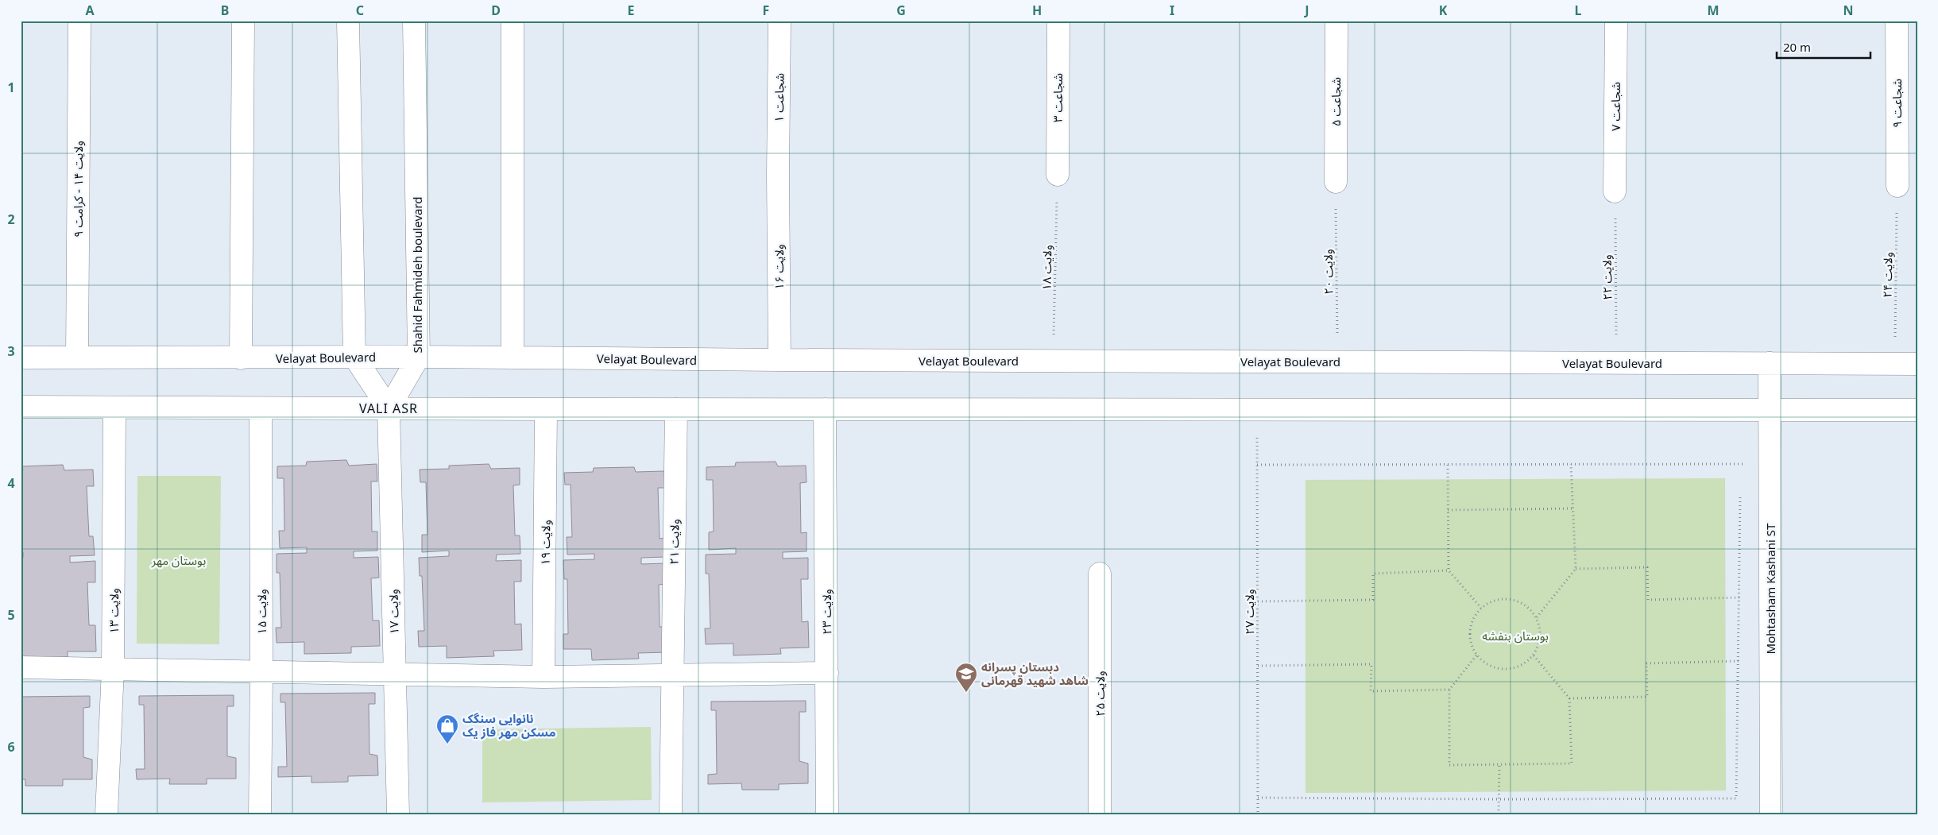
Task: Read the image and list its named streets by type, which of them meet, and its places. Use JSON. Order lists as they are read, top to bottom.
{
  "streets": {
    "street": [
      "شجاعت ۱",
      "شجاعت ۳",
      "شجاعت ۵",
      "شجاعت ۹",
      "شجاعت ۷",
      "ولایت ۱۴ - کرامت ۹",
      "ولایت ۱۶",
      "Shahid Fahmideh boulevard",
      "Velayat Boulevard",
      "ولایت ۲۱",
      "ولایت ۱۹",
      "Mohtasham Kashani ST",
      "ولایت ۱۳",
      "ولایت ۱۵",
      "ولایت ۱۷",
      "ولایت ۲۳",
      "ولایت ۲۵"
    ],
    "path": [
      "ولایت ۱۸",
      "ولایت ۲۰",
      "ولایت ۲۴",
      "ولایت ۲۲",
      "ولایت ۲۷"
    ]
  },
  "crossings": [
    ["شجاعت ۱", "ولایت ۱۶"],
    ["شجاعت ۳", "ولایت ۱۸"],
    ["شجاعت ۵", "ولایت ۲۰"],
    ["شجاعت ۹", "ولایت ۲۴"],
    ["شجاعت ۷", "ولایت ۲۲"],
    ["ولایت ۱۴ - کرامت ۹", "Velayat Boulevard"],
    ["ولایت ۱۶", "Velayat Boulevard"],
    ["ولایت ۱۸", "Velayat Boulevard"],
    ["ولایت ۲۰", "Velayat Boulevard"],
    ["Shahid Fahmideh boulevard", "Velayat Boulevard"],
    ["Shahid Fahmideh boulevard", "ولایت ۱۷"],
    ["ولایت ۲۴", "Velayat Boulevard"],
    ["ولایت ۲۲", "Velayat Boulevard"],
    ["Velayat Boulevard", "Mohtasham Kashani ST"]
  ],
  "districts": ["VALI ASR"],
  "parks": ["بوستان مهر", "بوستان بنفشه"],
  "places": {
    "school or university": ["دبستان پسرانه شاهد شهید قهرمانی"],
    "shop": ["نانوایی سنگک مسکن مهر فاز یک"]
  },
  "scale_bar": "20 m",
  "grid": {
    "columns": [
      "A",
      "B",
      "C",
      "D",
      "E",
      "F",
      "G",
      "H",
      "I",
      "J",
      "K",
      "L",
      "M",
      "N"
    ],
    "rows": [
      "1",
      "2",
      "3",
      "4",
      "5",
      "6"
    ]
  }
}
